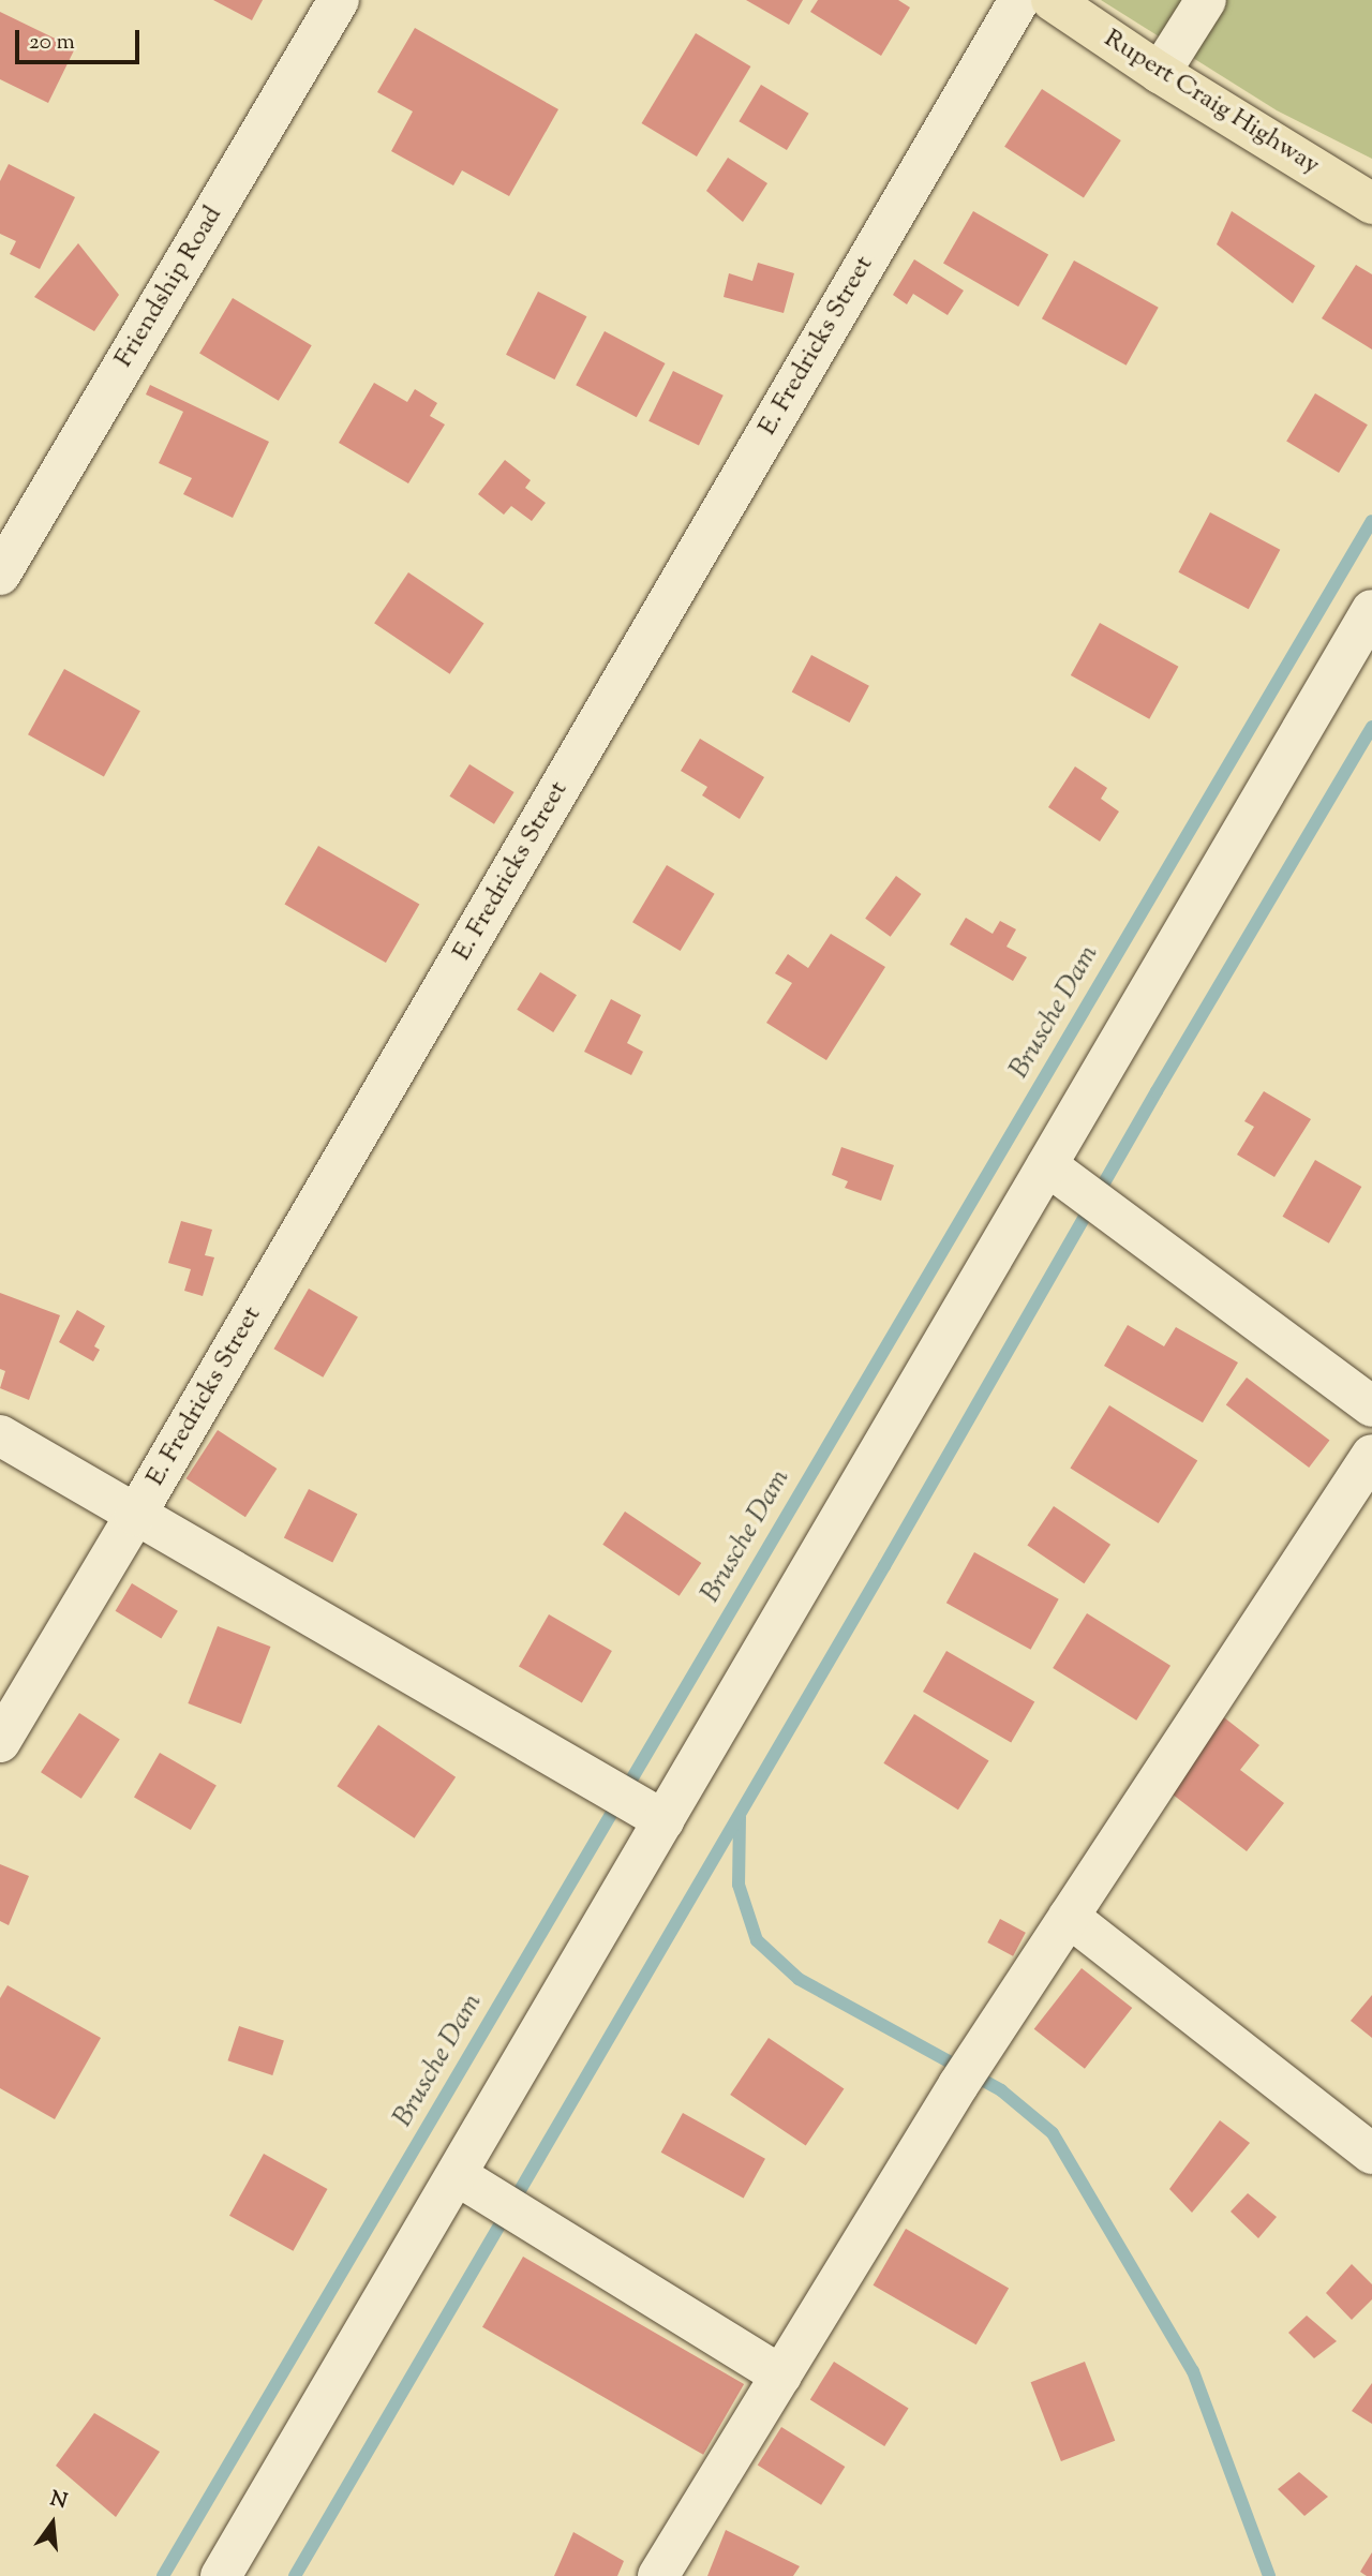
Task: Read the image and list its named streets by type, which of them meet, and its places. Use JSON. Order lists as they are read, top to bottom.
{
  "streets": {
    "main road": ["Rupert Craig Highway"],
    "street": ["Friendship Road", "E. Fredricks Street"]
  },
  "water": ["Brusche Dam"],
  "scale_bar": "20 m",
  "north": "top"
}
